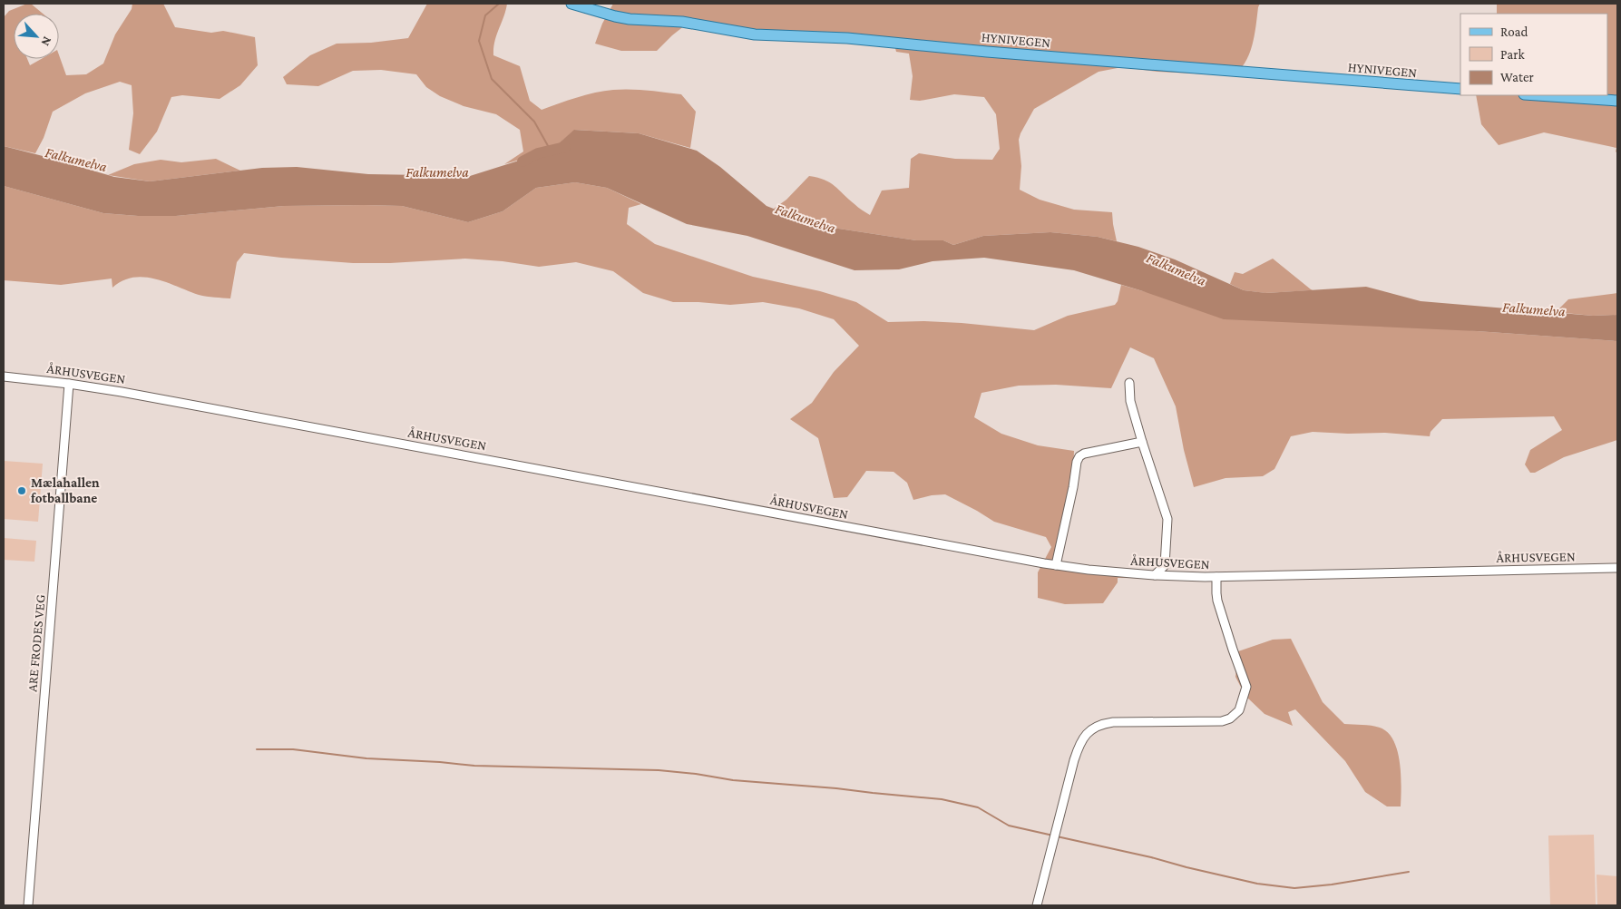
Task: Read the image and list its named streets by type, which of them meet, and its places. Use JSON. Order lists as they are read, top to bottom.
{
  "streets": {
    "main road": ["HYNIVEGEN"],
    "street": ["ÅRHUSVEGEN", "ARE FRODES VEG"]
  },
  "crossings": [
    ["ÅRHUSVEGEN", "ARE FRODES VEG"]
  ],
  "water": ["Falkumelva"],
  "places": ["Mælahallen fotballbane"],
  "legend": ["Road", "Park", "Water"],
  "north": "bottom right"
}
